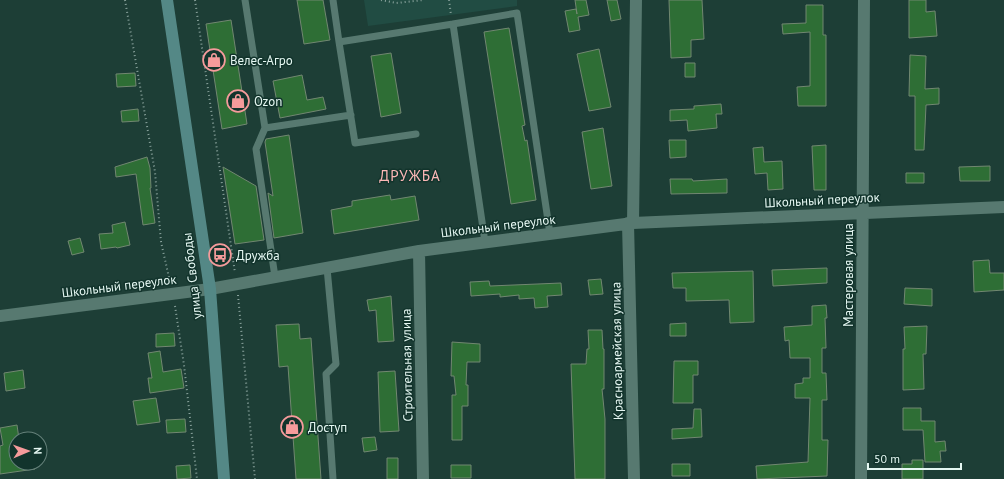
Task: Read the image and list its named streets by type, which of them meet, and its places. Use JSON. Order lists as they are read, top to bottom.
{
  "streets": {
    "main road": ["улица Свободы"],
    "street": [
      "Школьный переулок",
      "Мастеровая улица",
      "Красноармейская улица",
      "Строительная улица"
    ]
  },
  "crossings": [
    ["Школьный переулок", "Мастеровая улица"],
    ["Школьный переулок", "улица Свободы"],
    ["Школьный переулок", "Красноармейская улица"],
    ["Школьный переулок", "Строительная улица"]
  ],
  "districts": ["ДРУЖБА"],
  "places": {
    "shop": ["Велес-Агро", "Ozon", "Доступ"],
    "bus stop": ["Дружба"]
  },
  "scale_bar": "50 m",
  "north": "right"
}
